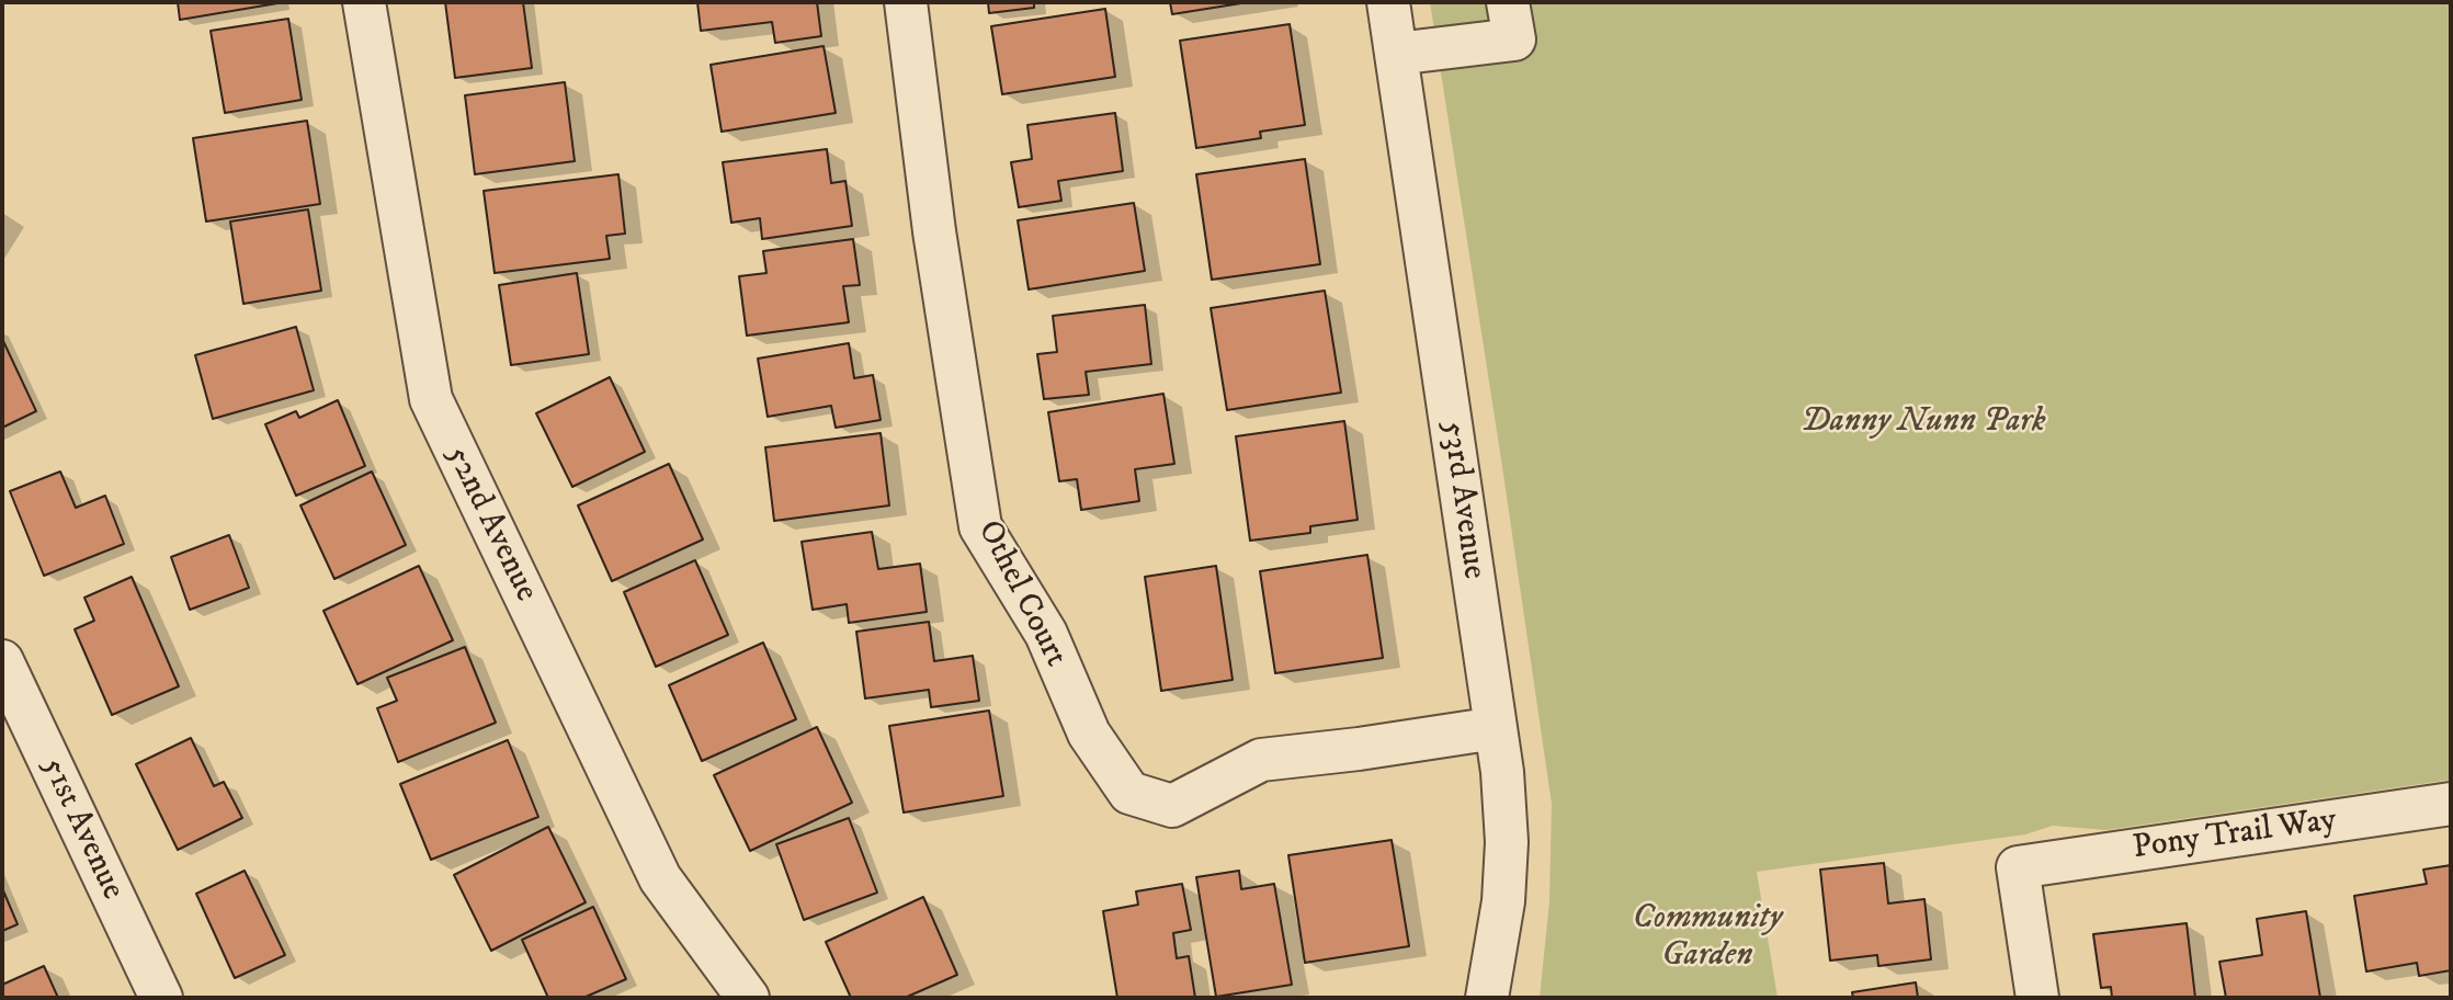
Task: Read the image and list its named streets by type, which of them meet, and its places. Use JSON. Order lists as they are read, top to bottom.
{
  "streets": {
    "street": [
      "53rd Avenue",
      "52nd Avenue",
      "Othel Court",
      "51st Avenue",
      "Pony Trail Way"
    ]
  },
  "crossings": [
    ["53rd Avenue", "Othel Court"]
  ],
  "parks": ["Danny Nunn Park", "Community Garden"]
}
